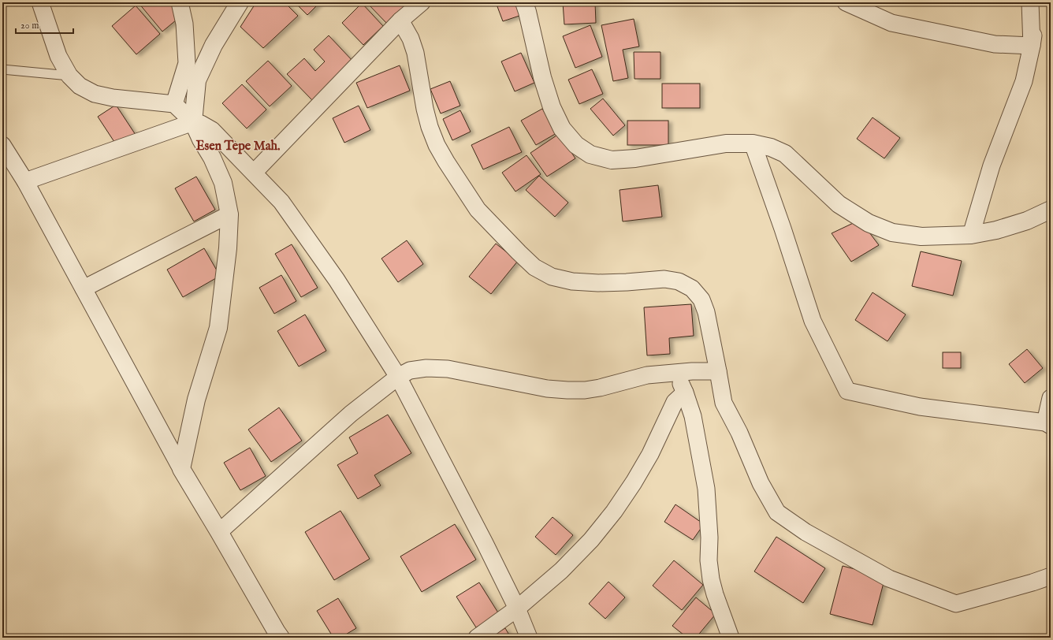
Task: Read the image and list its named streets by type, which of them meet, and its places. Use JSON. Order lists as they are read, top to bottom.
{
  "districts": ["Esen Tepe Mah."],
  "scale_bar": "20 m"
}
